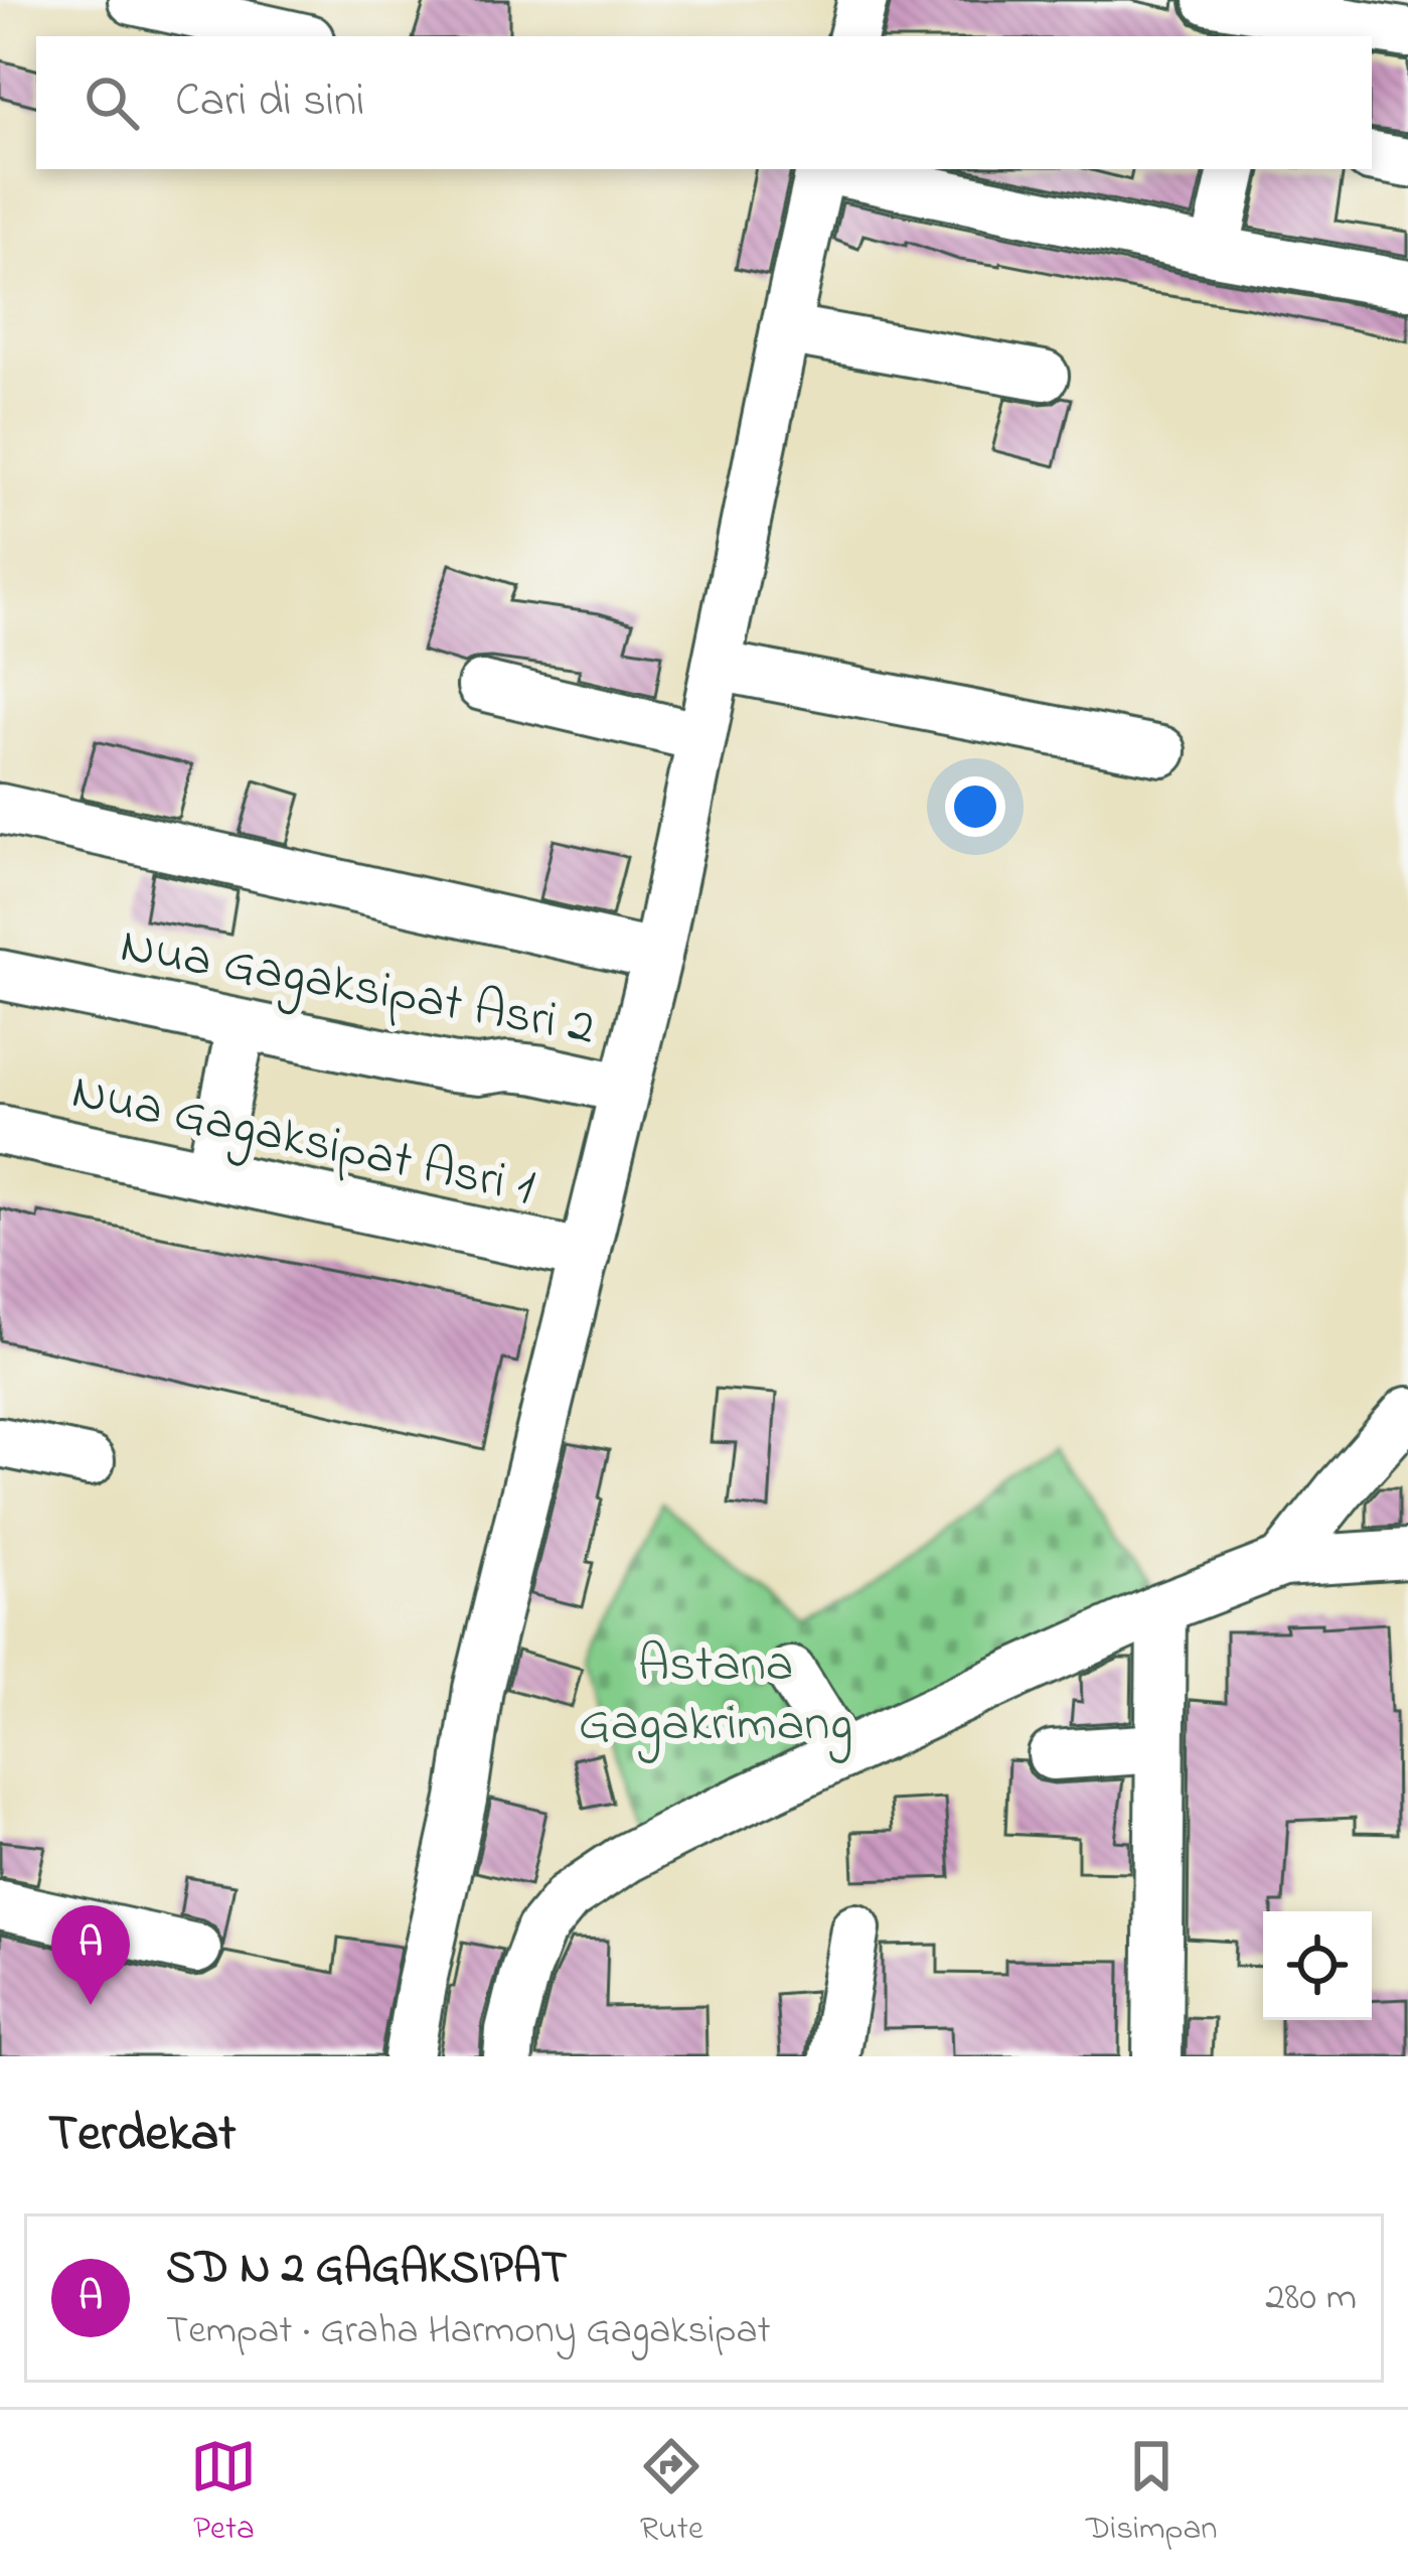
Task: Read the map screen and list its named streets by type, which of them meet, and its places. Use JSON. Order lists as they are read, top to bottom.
{
  "streets": {
    "street": ["Nua Gagaksipat Asri 2", "Nua Gagaksipat Asri 1"]
  },
  "parks": ["Astana Gagakrimang"],
  "page": {
    "search": "Cari di sini",
    "pins": "A",
    "heading": "Terdekat",
    "list": [
      {
        "mark": "A",
        "name": "SD N 2 GAGAKSIPAT",
        "note": "Tempat · Graha Harmony Gagaksipat",
        "value": "280 m"
      }
    ],
    "nav": ["Peta", "Rute", "Disimpan"]
  }
}
